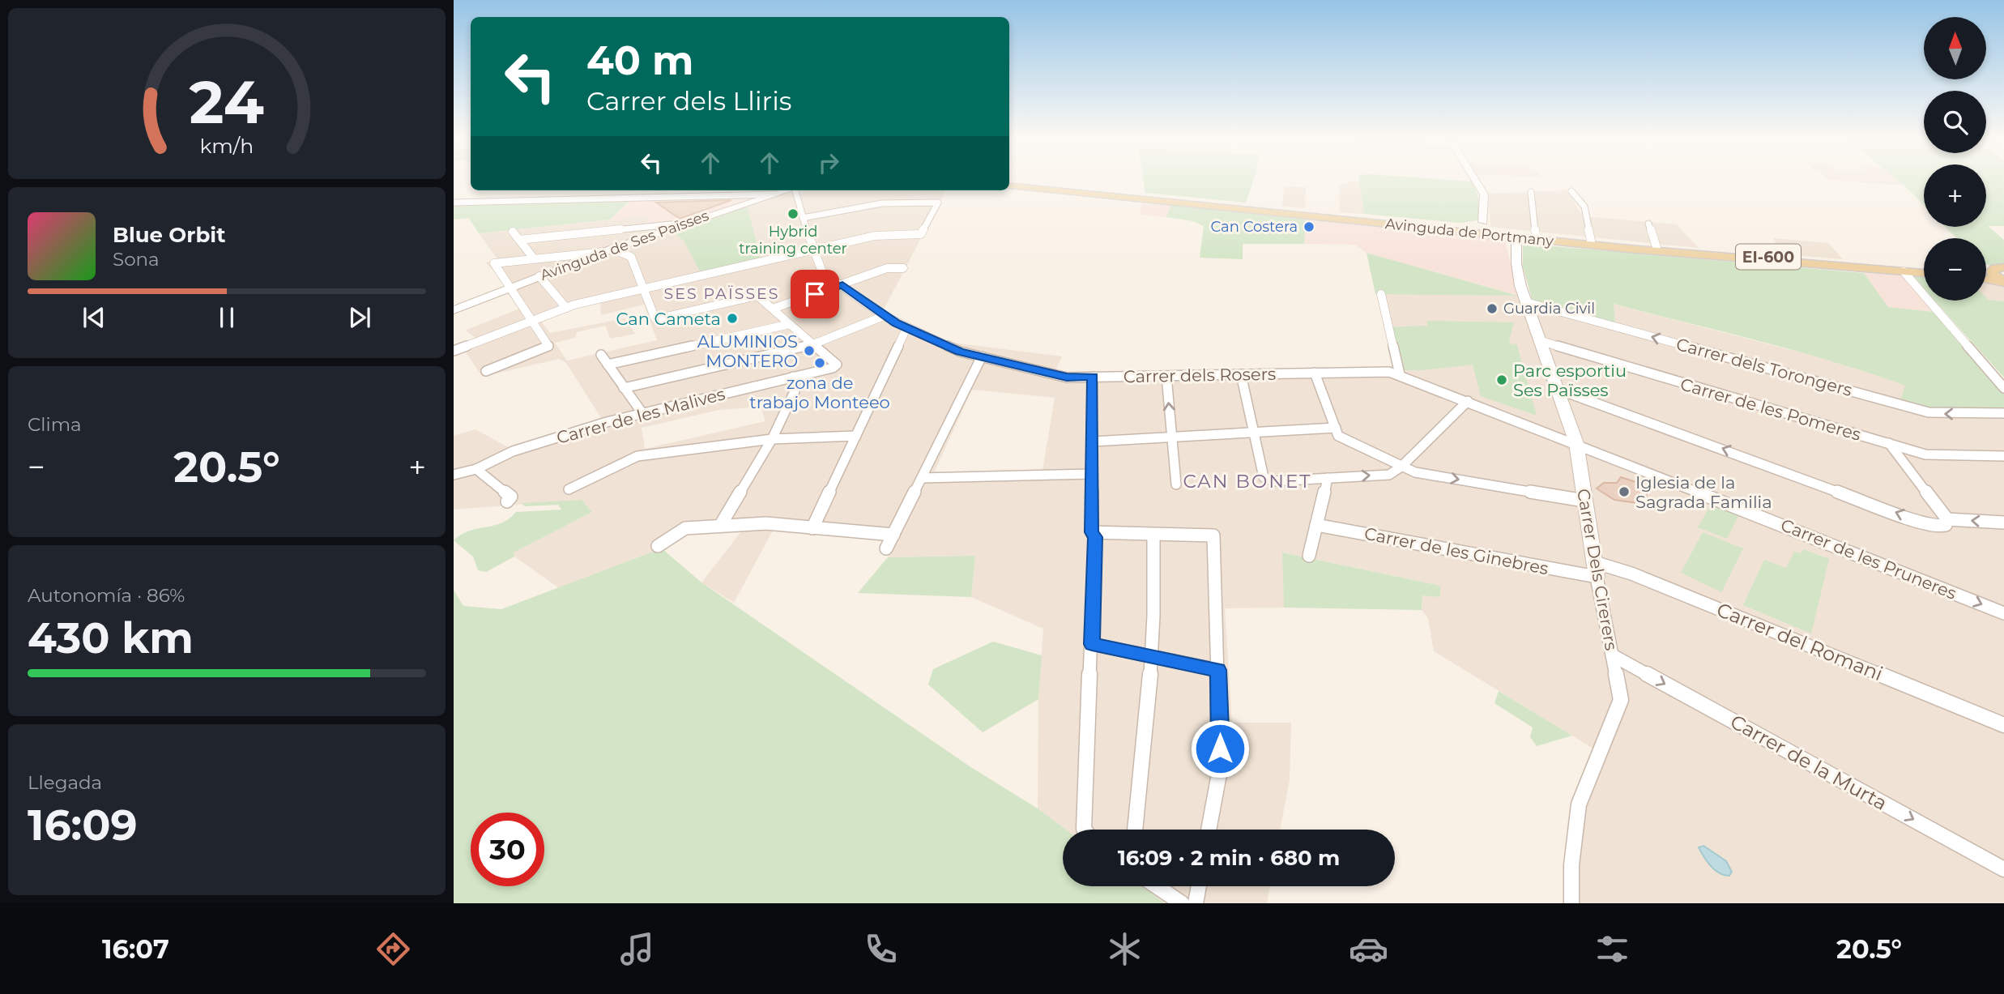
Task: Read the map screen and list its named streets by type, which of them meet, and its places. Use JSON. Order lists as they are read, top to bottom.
{
  "streets": {
    "main road": ["Avinguda de Portmany", "EI-600"],
    "street": [
      "Avinguda de Ses Païsses",
      "Carrer dels Torongers",
      "Carrer dels Rosers",
      "Carrer de les Pomeres",
      "Carrer de les Malives",
      "Carrer de les Ginebres",
      "Carrer de les Pruneres",
      "Carrer Dels Cirerers",
      "Carrer del Romani",
      "Carrer de la Murta"
    ]
  },
  "crossings": [
    ["Avinguda de Portmany", "Carrer Dels Cirerers"],
    ["Carrer dels Torongers", "Carrer Dels Cirerers"],
    ["Carrer dels Rosers", "Carrer de les Pruneres"],
    ["Carrer dels Rosers", "Carrer Dels Cirerers"],
    ["Carrer de les Pomeres", "Carrer Dels Cirerers"],
    ["Carrer de les Ginebres", "Carrer Dels Cirerers"],
    ["Carrer de les Ginebres", "Carrer del Romani"],
    ["Carrer de les Pruneres", "Carrer Dels Cirerers"],
    ["Carrer Dels Cirerers", "Carrer del Romani"],
    ["Carrer Dels Cirerers", "Carrer de la Murta"]
  ],
  "one_way": ["Carrer de la Murta"],
  "districts": ["SES PAÏSSES", "CAN BONET"],
  "places": [
    "Hybrid training center",
    "Can Costera",
    "Guardia Civil",
    "Can Cameta",
    "ALUMINIOS MONTERO",
    "zona de trabajo Monteeo",
    "Parc esportiu Ses Païsses",
    "Iglesia de la Sagrada Familia"
  ],
  "north": "top",
  "page": {
    "map_buttons": ["+", "−"],
    "turn": ["40 m", "Carrer dels Lliris"],
    "song": ["Blue Orbit", "Sona"],
    "tile": [
      "Clima",
      ["Autonomía · 86%", "430 km"],
      ["Llegada", "16:09"]
    ],
    "heat": ["−", "20.5°", "+"],
    "limit": "30",
    "trip": "16:09 · 2 min · 680 m",
    "tabs": ["16:07", "20.5°"],
    "gauge": ["24", "km/h"]
  }
}
